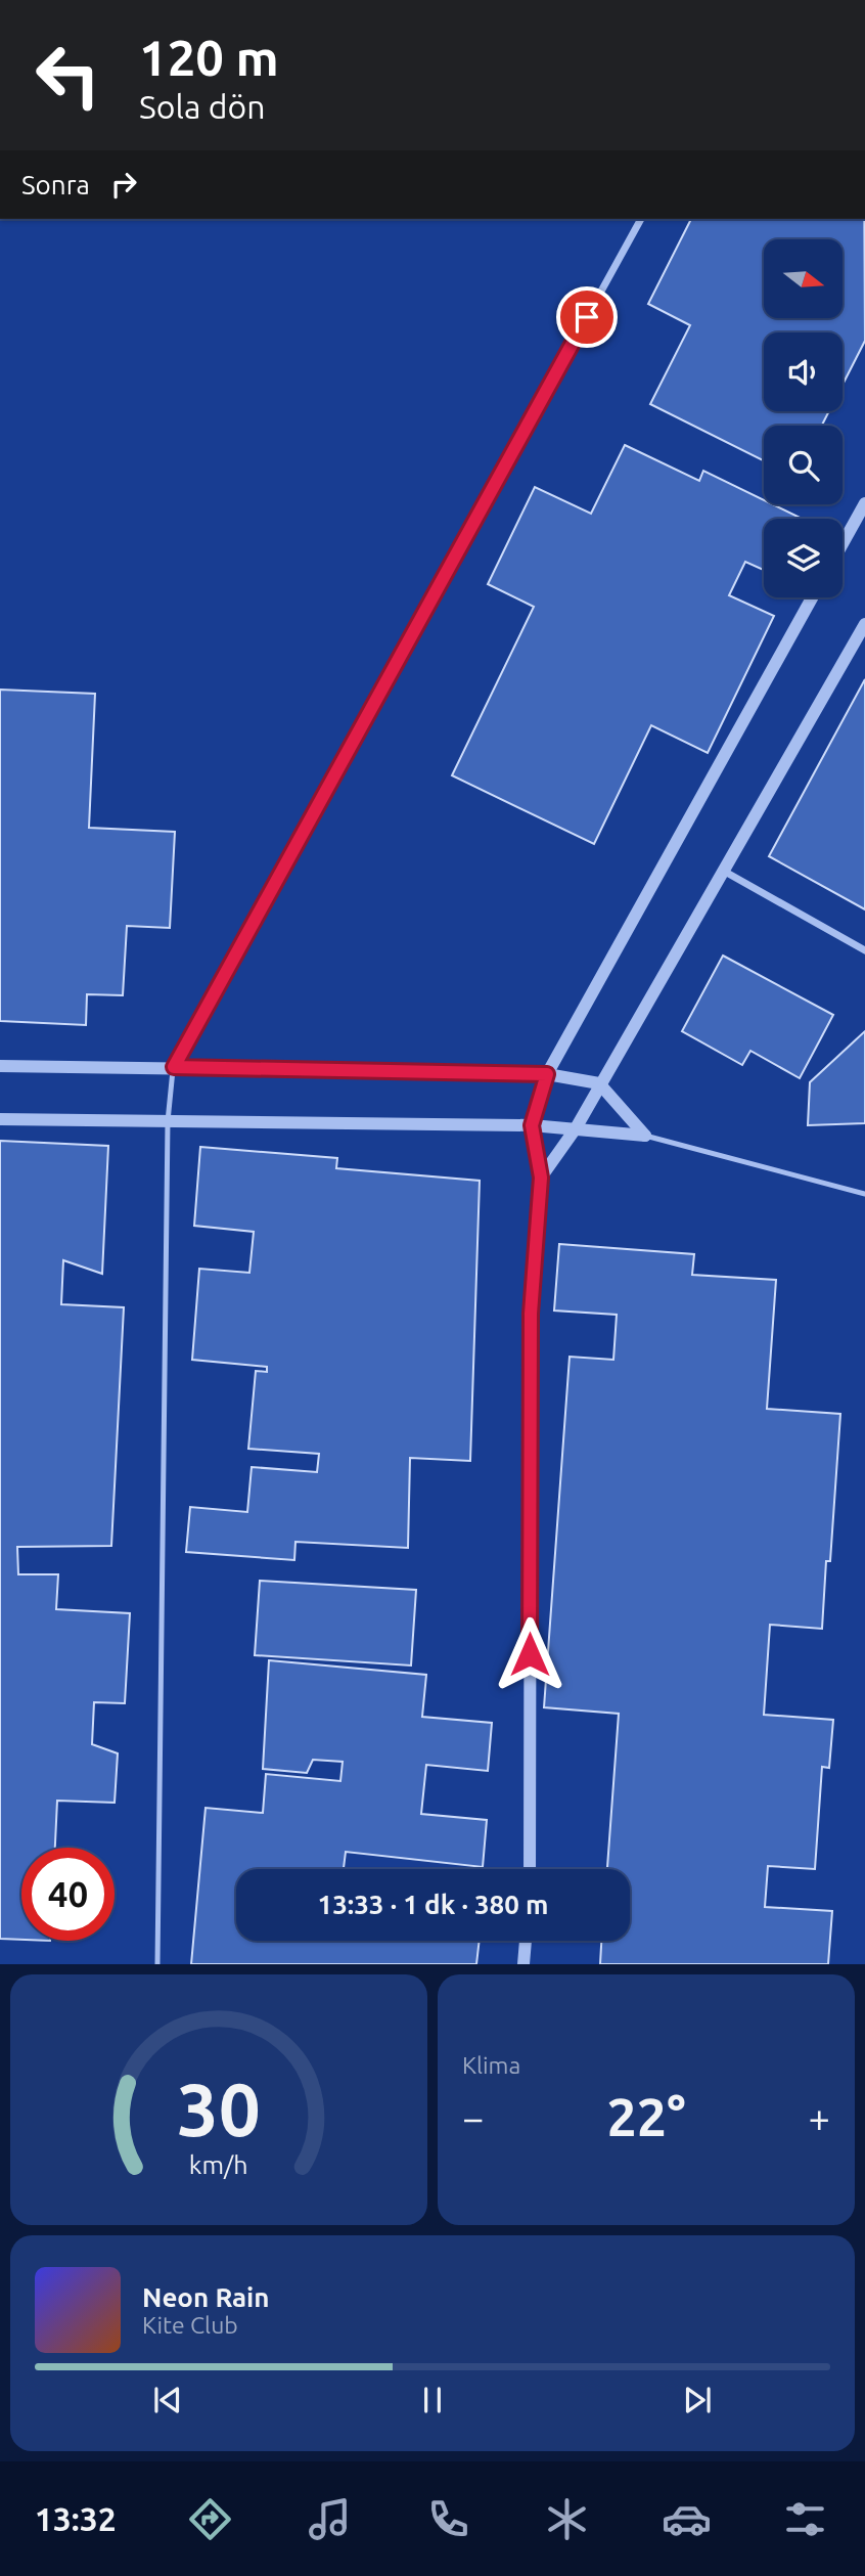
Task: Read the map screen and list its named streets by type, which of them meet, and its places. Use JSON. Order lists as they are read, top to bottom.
{
  "north": "right",
  "page": {
    "turn": ["120 m", "Sola dön"],
    "then": "Sonra",
    "limit": "40",
    "trip": "13:33 · 1 dk · 380 m",
    "tile": "Klima",
    "heat": ["−", "22°", "+"],
    "song": ["Neon Rain", "Kite Club"],
    "tabs": "13:32",
    "gauge": ["30", "km/h"]
  }
}
